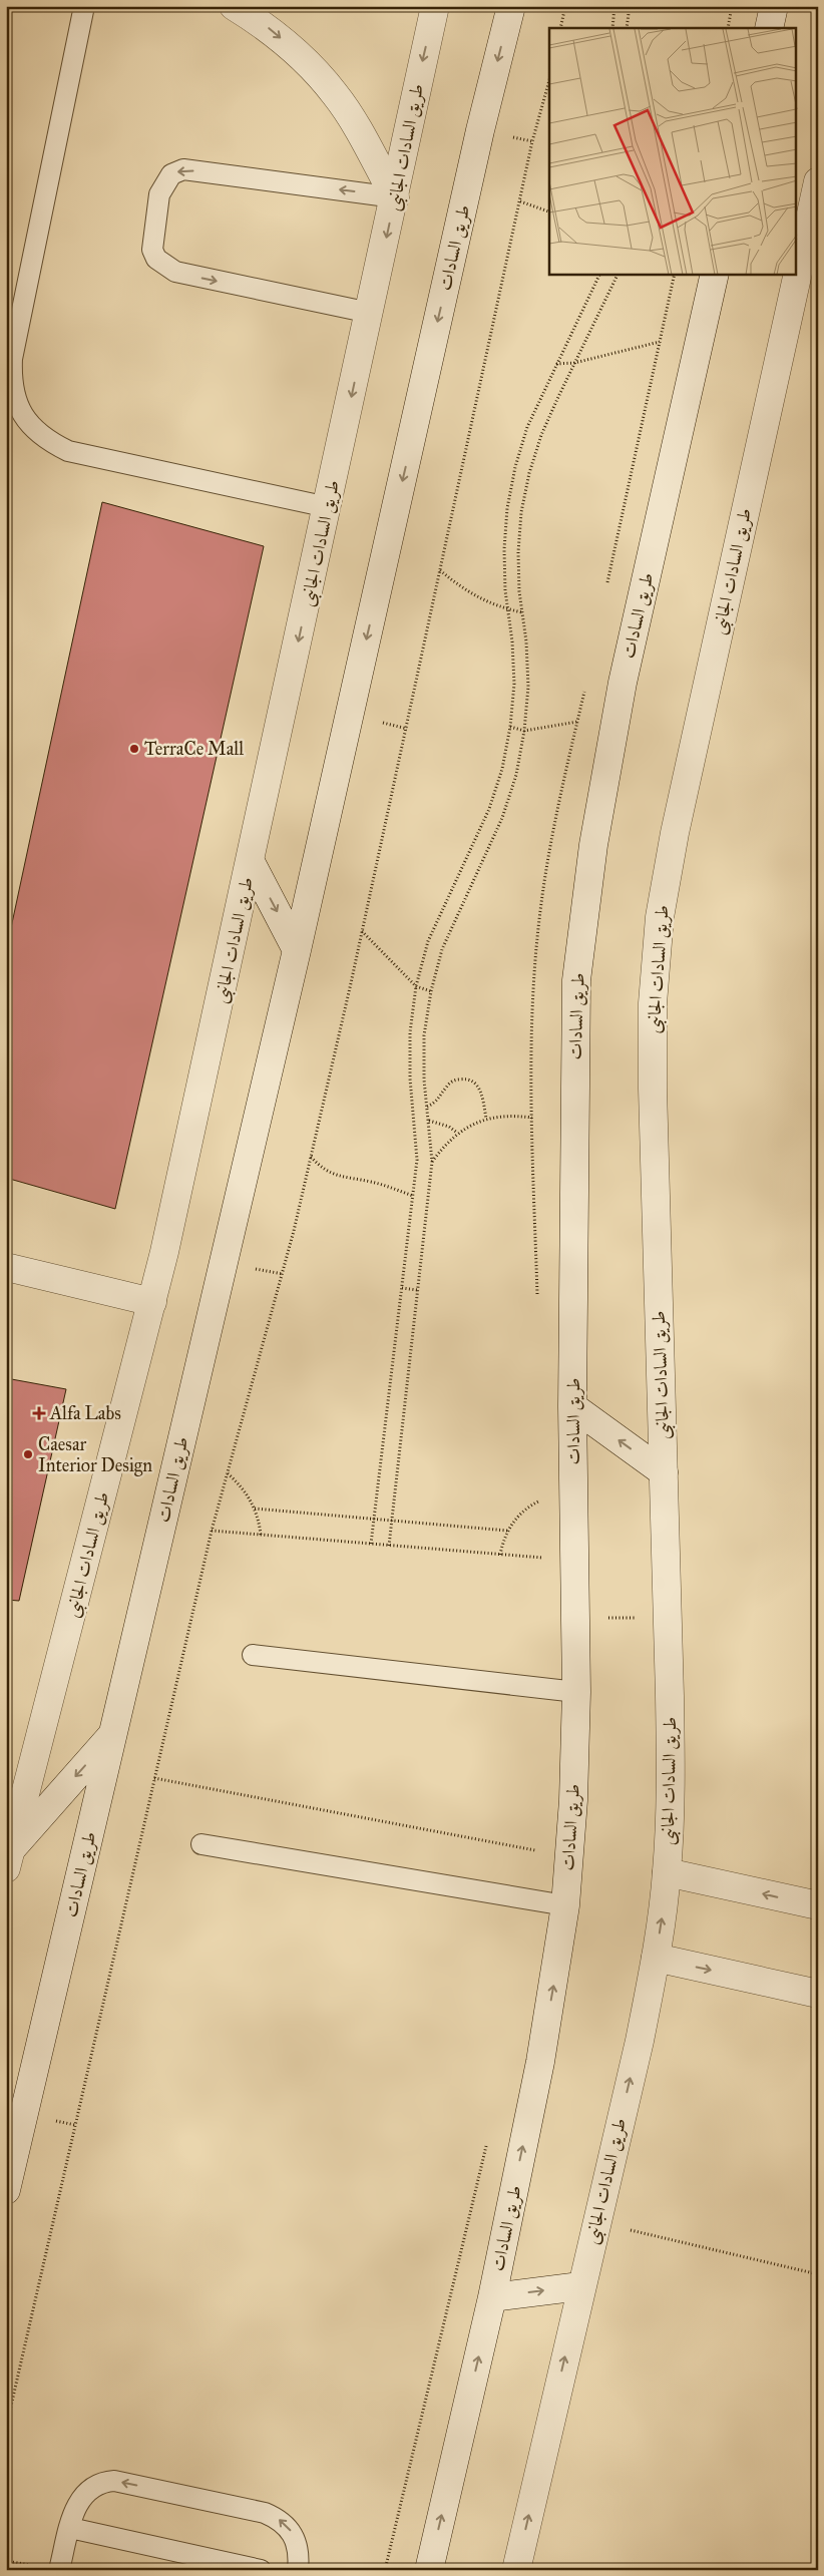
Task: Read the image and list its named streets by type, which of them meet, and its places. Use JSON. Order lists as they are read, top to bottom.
{
  "streets": {
    "street": ["طريق السادات الجانبى", "طريق السادات"]
  },
  "places": {
    "other": ["TerraCe Mall", "Caesar Interior Design"],
    "health": ["Alfa Labs"]
  }
}
